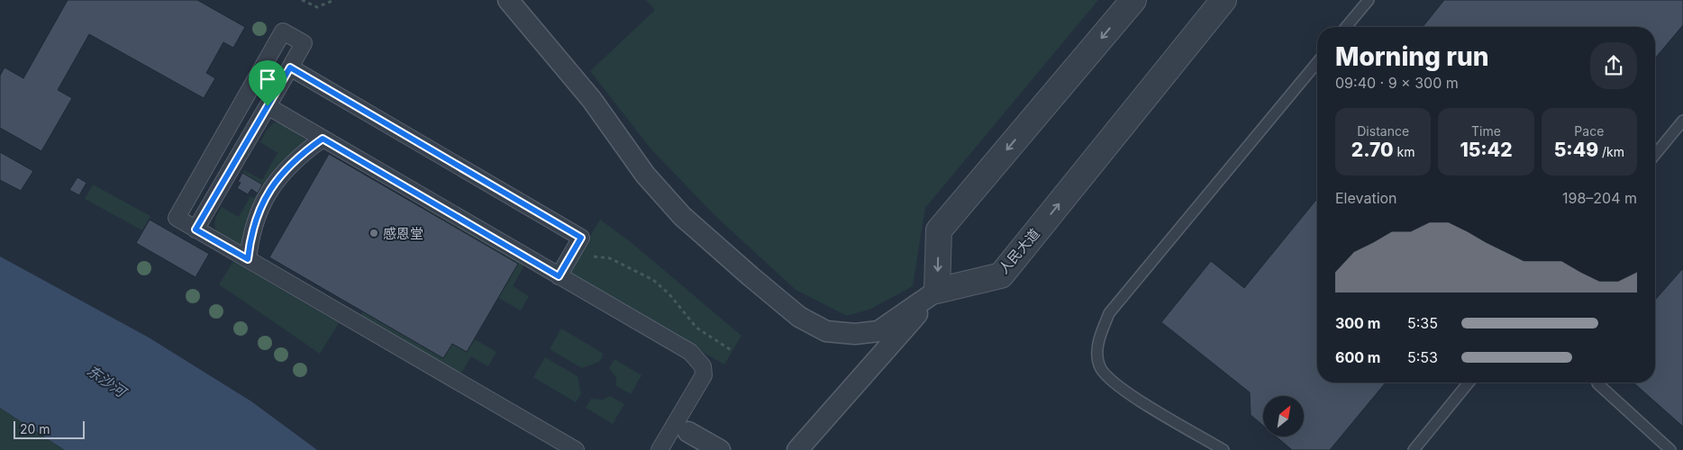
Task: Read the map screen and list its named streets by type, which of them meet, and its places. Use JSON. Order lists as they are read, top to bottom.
{
  "streets": {
    "street": ["人民大道"]
  },
  "water": ["东沙河"],
  "places": ["感恩堂"],
  "scale_bar": "20 m",
  "north": "top right",
  "page": {
    "heading": ["Morning run", "09:40 · 9 × 300 m"],
    "stats": [
      ["Distance", "2.70 km"],
      ["Time", "15:42"],
      ["Pace", "5:49 /km"]
    ],
    "chart": ["Elevation", "198–204 m"],
    "list": [
      {
        "name": "300 m",
        "note": "5:35"
      },
      {
        "name": "600 m",
        "note": "5:53"
      }
    ],
    "scale": "20 m"
  }
}
